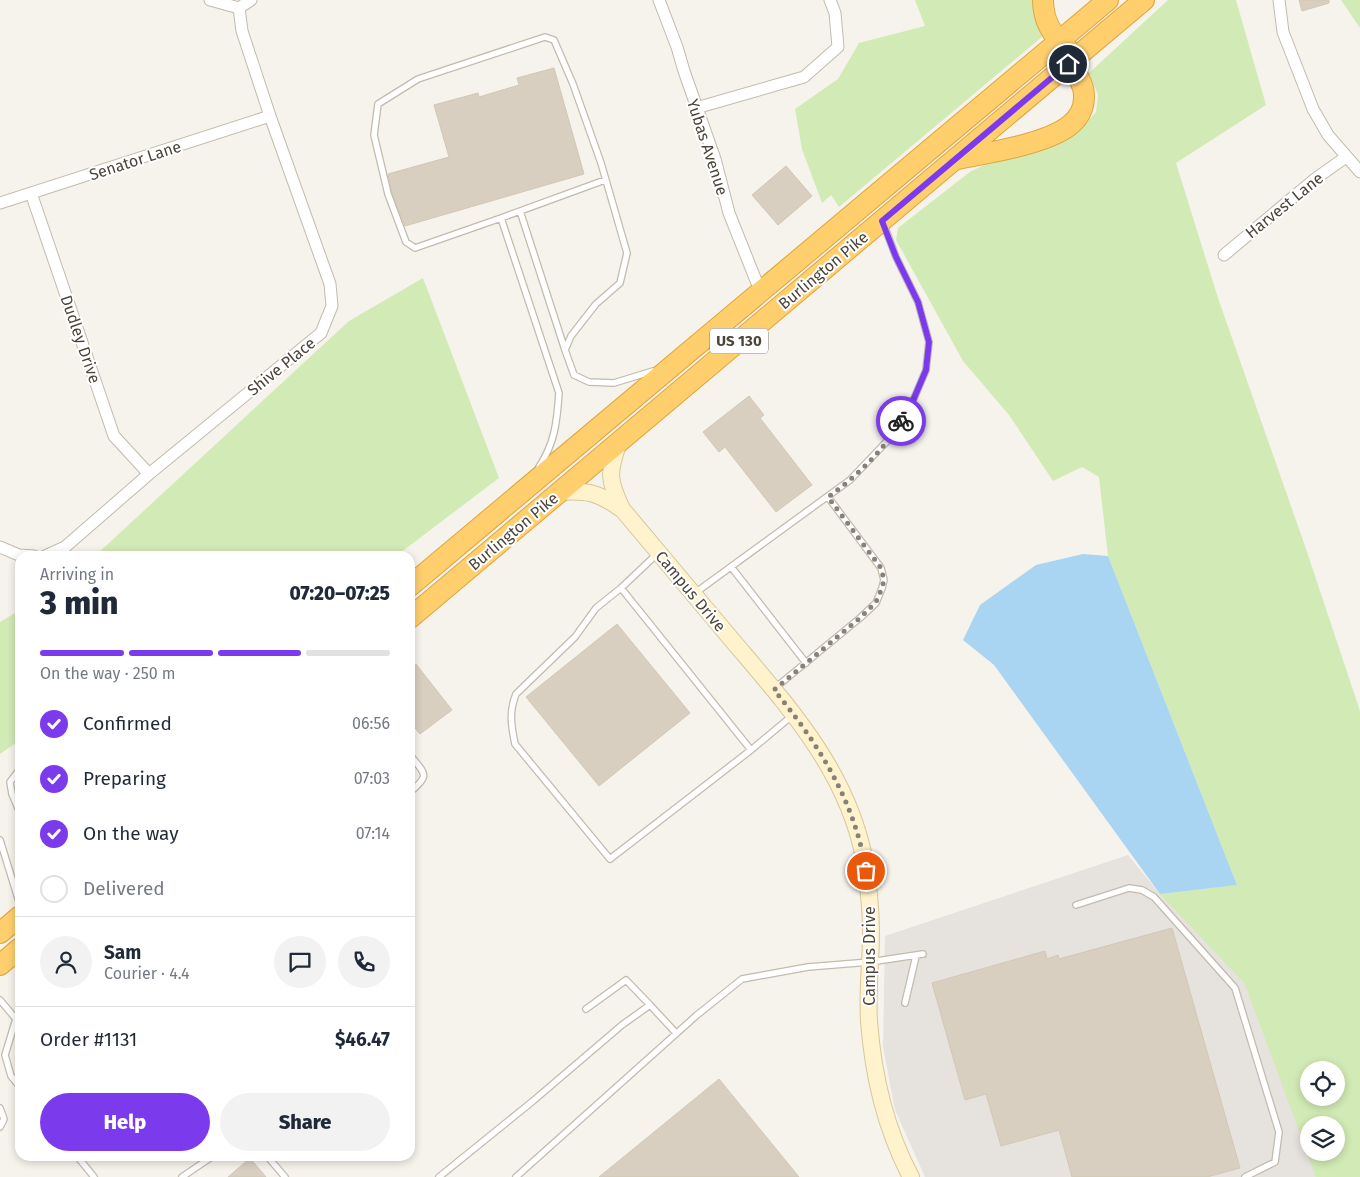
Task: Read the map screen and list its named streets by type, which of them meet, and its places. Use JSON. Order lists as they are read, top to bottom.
{
  "streets": {
    "highway": ["Burlington Pike", "US 130"],
    "street": [
      "Yubas Avenue",
      "Senator Lane",
      "Harvest Lane",
      "Dudley Drive",
      "Shive Place",
      "Campus Drive"
    ]
  },
  "crossings": [
    ["Yubas Avenue", "Burlington Pike"],
    ["Senator Lane", "Dudley Drive"],
    ["Senator Lane", "Shive Place"],
    ["Burlington Pike", "Campus Drive"],
    ["Dudley Drive", "Shive Place"]
  ],
  "page": {
    "heading": ["3 min", "Arriving in", "07:20–07:25"],
    "panel": [
      "Sam",
      "Courier · 4.4",
      "Order #1131",
      "$46.47"
    ],
    "bar": "On the way · 250 m",
    "list": [
      ["Confirmed", "06:56"],
      ["Preparing", "07:03"],
      ["On the way", "07:14"],
      "Delivered"
    ],
    "buttons": ["Help", "Share"]
  }
}
